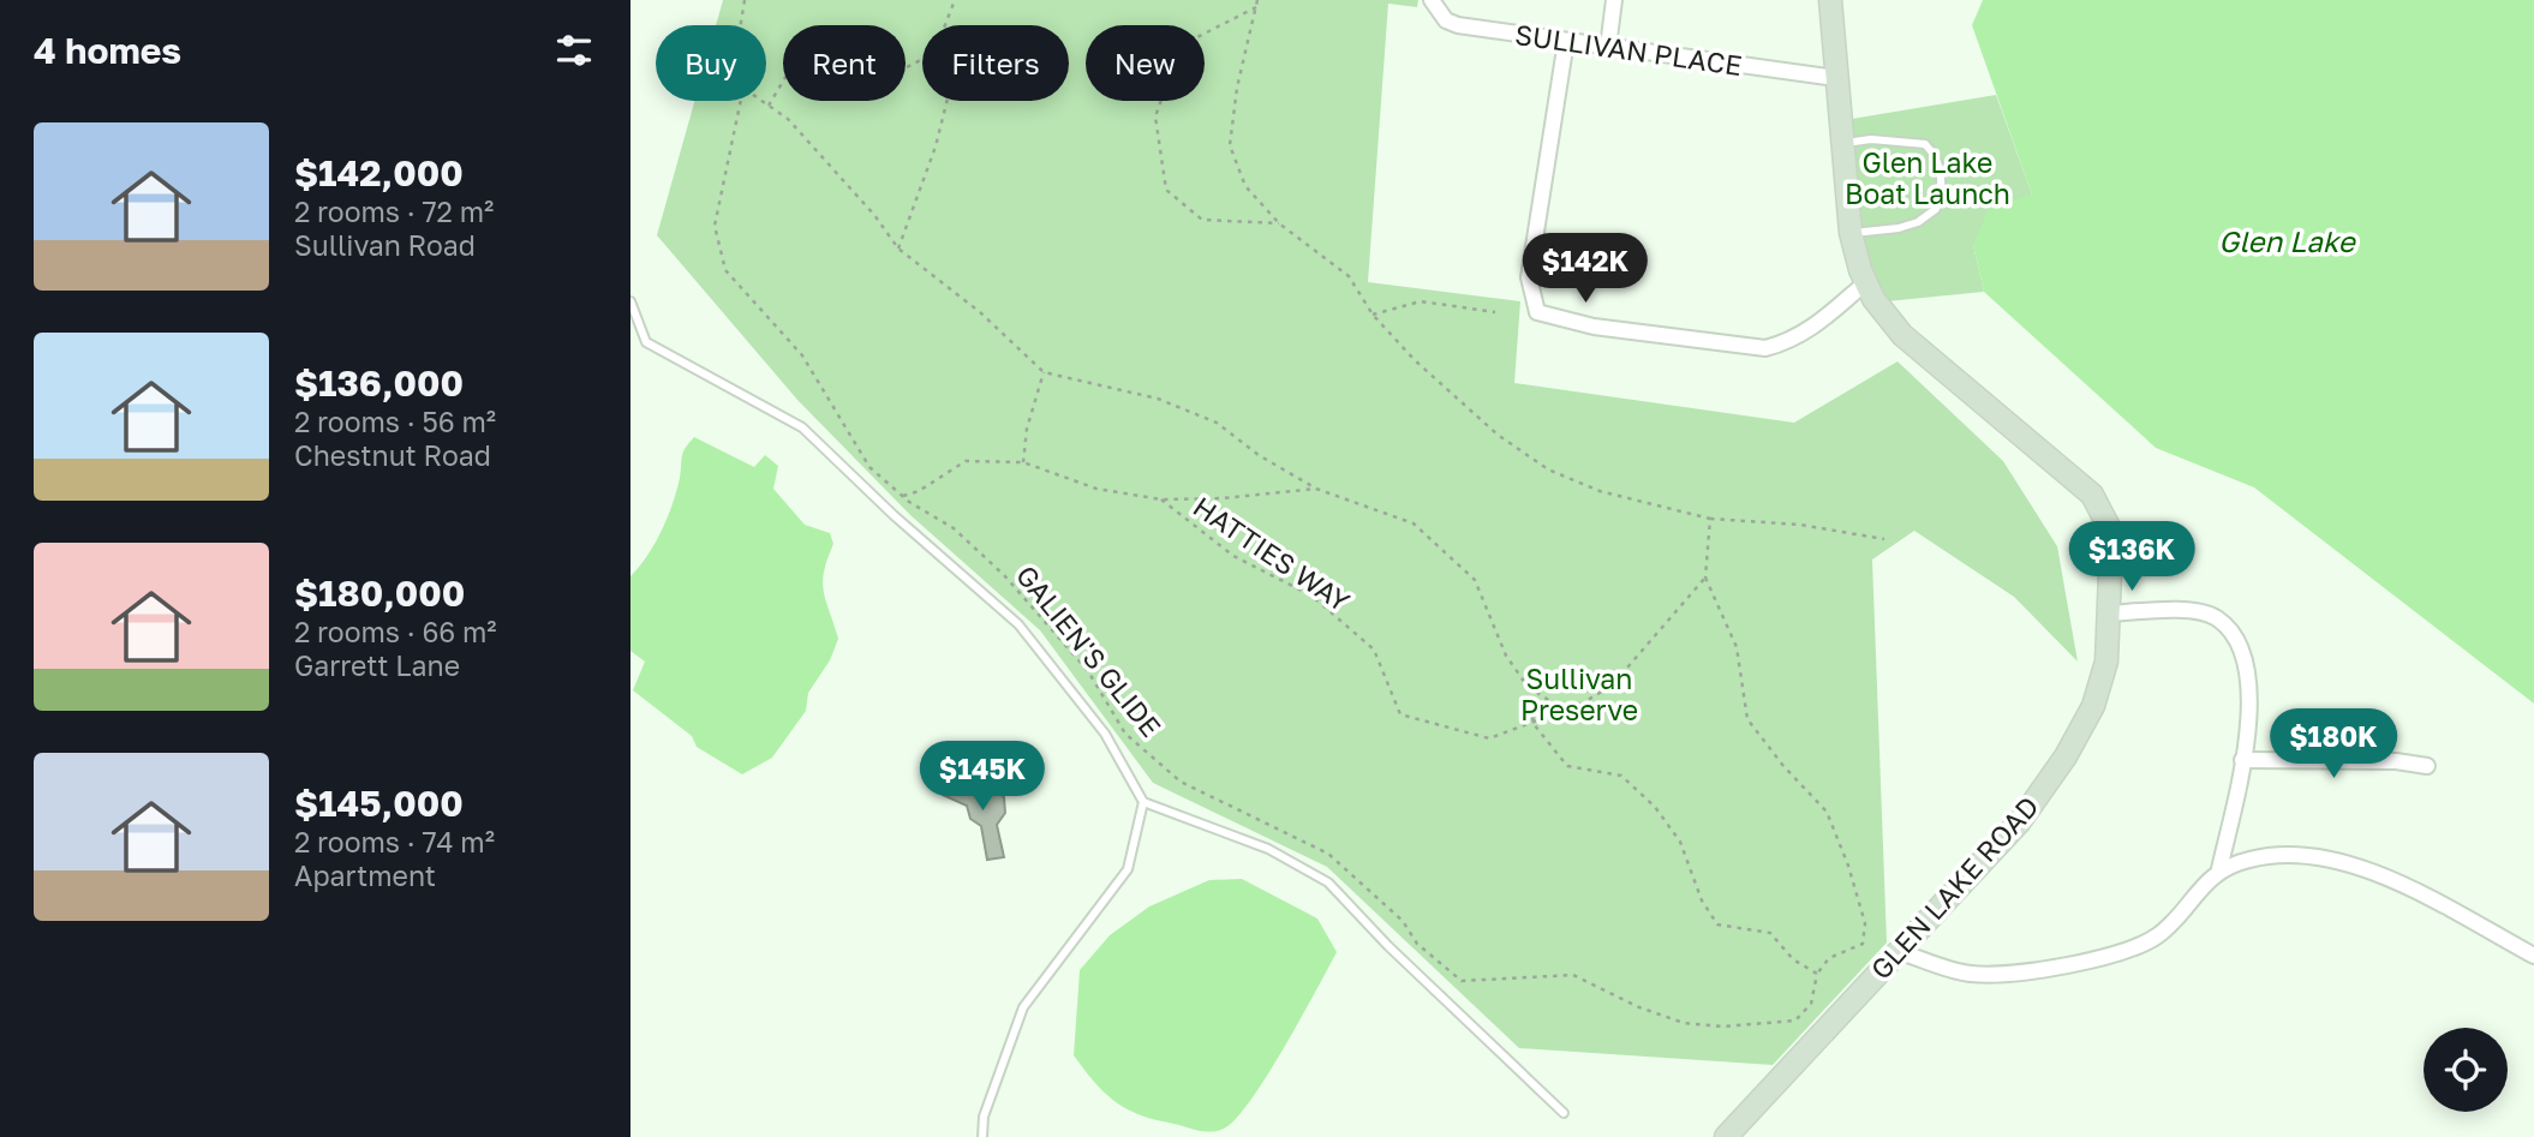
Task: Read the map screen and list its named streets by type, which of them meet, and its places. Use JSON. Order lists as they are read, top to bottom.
{
  "streets": {
    "street": ["SULLIVAN PLACE", "GLEN LAKE ROAD"],
    "path": ["HATTIES WAY", "GALIEN'S GLIDE"]
  },
  "crossings": [
    ["SULLIVAN PLACE", "GLEN LAKE ROAD"]
  ],
  "water": ["Glen Lake"],
  "parks": ["Glen Lake Boat Launch", "Sullivan Preserve"],
  "page": {
    "heading": "4 homes",
    "chip": [
      "Buy",
      "Rent",
      "Filters",
      "New"
    ],
    "list": [
      {
        "name": "$142,000",
        "note": "2 rooms · 72 m² · Sullivan Road"
      },
      {
        "name": "$136,000",
        "note": "2 rooms · 56 m² · Chestnut Road"
      },
      {
        "name": "$180,000",
        "note": "2 rooms · 66 m² · Garrett Lane"
      },
      {
        "name": "$145,000",
        "note": "2 rooms · 74 m² · Apartment"
      }
    ],
    "price": [
      "$142K",
      "$136K",
      "$180K",
      "$145K"
    ]
  }
}
